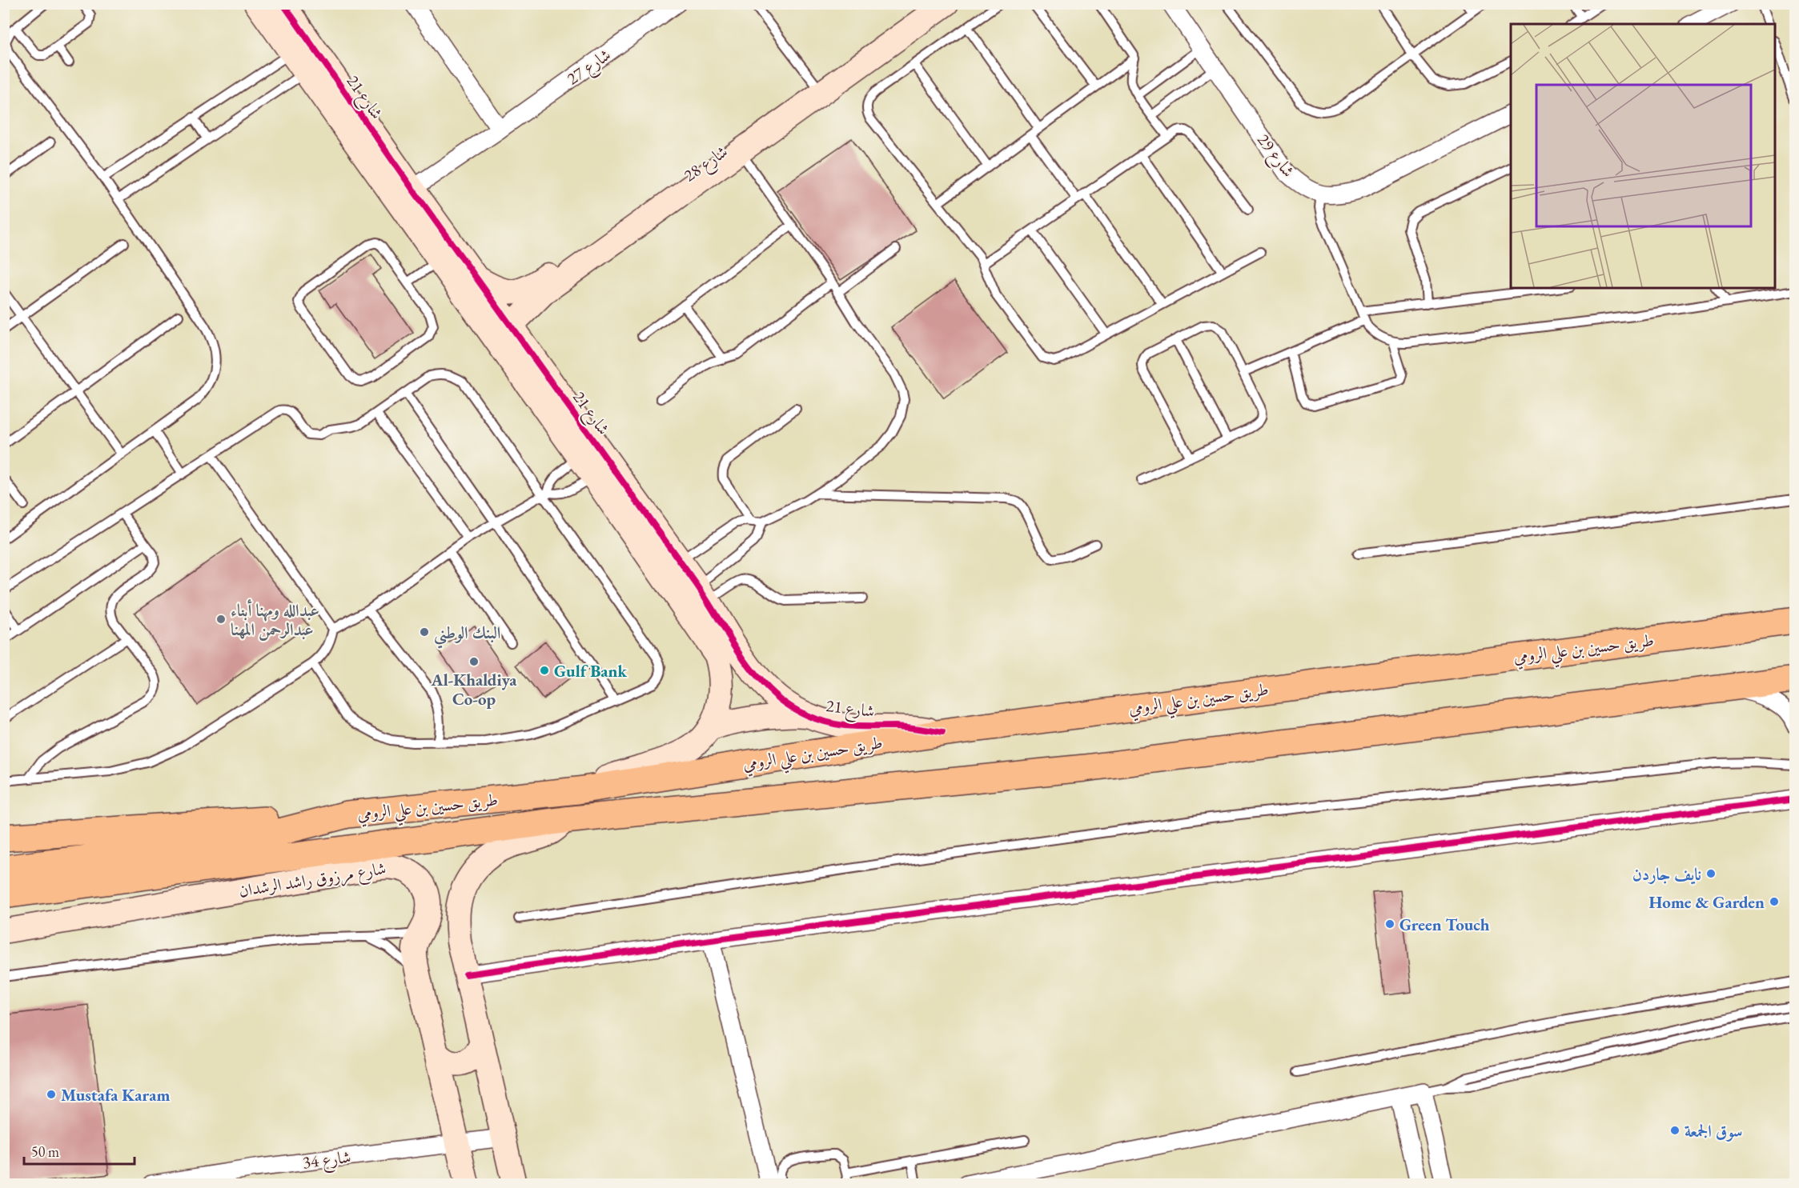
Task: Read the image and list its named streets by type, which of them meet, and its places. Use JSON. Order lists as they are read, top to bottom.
{
  "streets": {
    "highway": ["طريق حسين بن علي الرومي"],
    "street": [
      "شارع 27",
      "شارع 21",
      "شارع 29",
      "شارع 28",
      "شارع مرزوق راشد الرشدان",
      "شارع 34"
    ]
  },
  "crossings": [
    ["شارع 27", "شارع 21"],
    ["شارع 21", "شارع 28"],
    ["شارع 21", "طريق حسين بن علي الرومي"],
    ["شارع مرزوق راشد الرشدان", "شارع 34"]
  ],
  "places": [
    "عبدالله ومهنا أبناء عبدالرحمن المهنا",
    "البنك الوطني",
    "Al-Khaldiya Co-op",
    "Gulf Bank",
    "نايف جاردن",
    "Home & Garden",
    "Green Touch",
    "Mustafa Karam",
    "سوق الجمعة"
  ],
  "scale_bar": "50 m"
}
